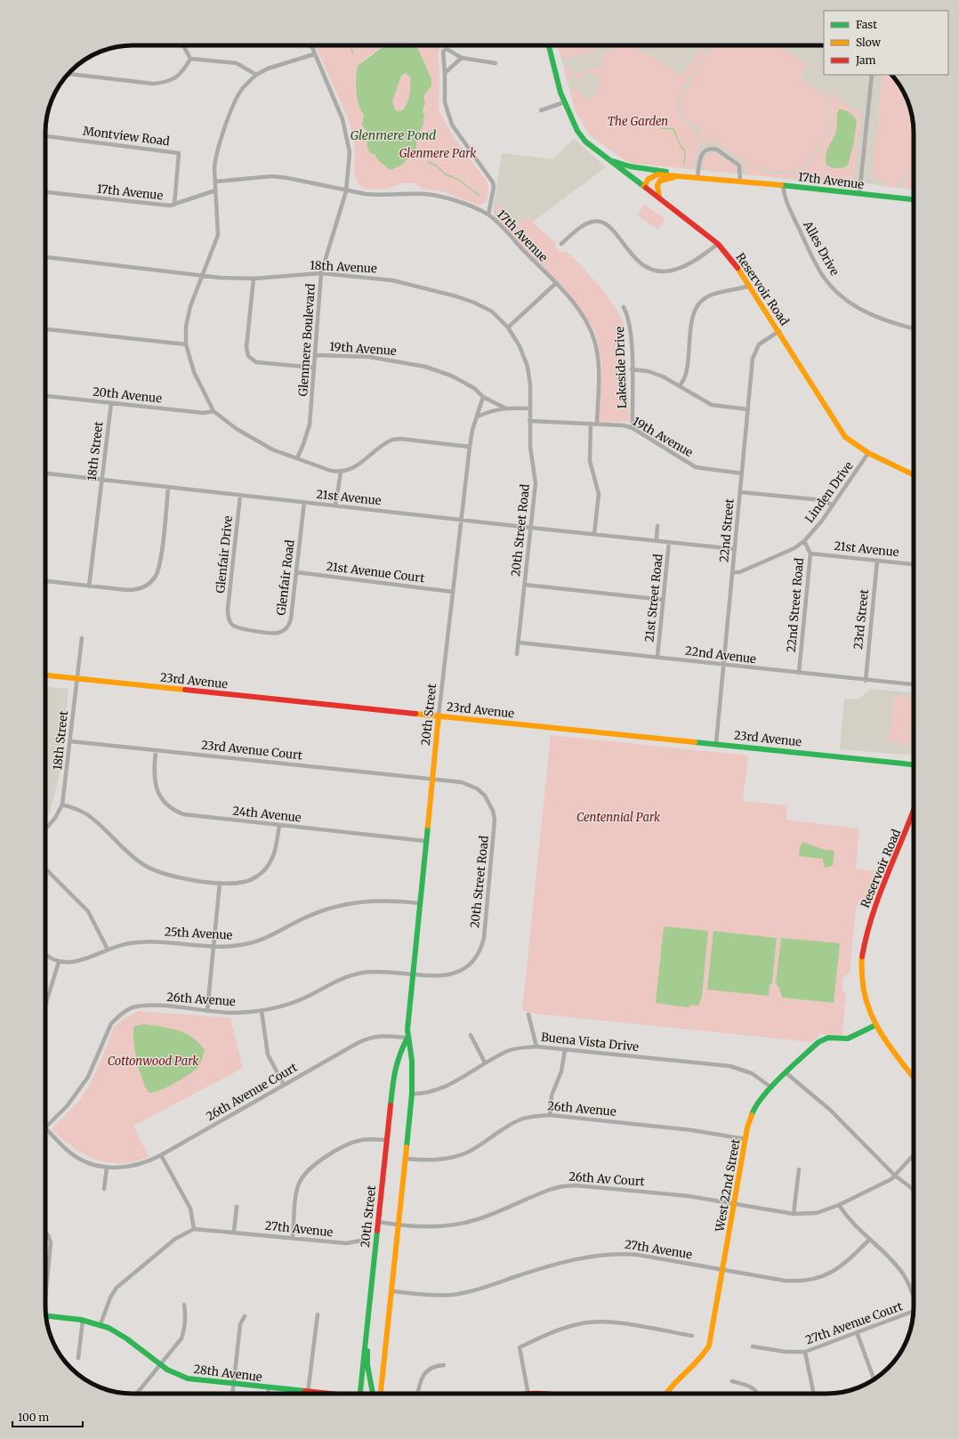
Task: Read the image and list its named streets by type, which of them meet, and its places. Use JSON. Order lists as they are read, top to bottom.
{
  "streets": {
    "street": [
      "Montview Road",
      "17th Avenue",
      "Alles Drive",
      "18th Avenue",
      "Reservoir Road",
      "Glenmere Boulevard",
      "19th Avenue",
      "Lakeside Drive",
      "20th Avenue",
      "18th Street",
      "Linden Drive",
      "21st Avenue",
      "20th Street Road",
      "22nd Street",
      "Glenfair Drive",
      "21st Avenue Court",
      "Glenfair Road",
      "21st Street Road",
      "22nd Street Road",
      "23rd Street",
      "22nd Avenue",
      "23rd Avenue",
      "20th Street",
      "23rd Avenue Court",
      "24th Avenue",
      "25th Avenue",
      "26th Avenue",
      "Buena Vista Drive",
      "26th Avenue Court",
      "26th Av Court",
      "West 22nd Street",
      "27th Avenue",
      "27th Avenue Court",
      "28th Avenue"
    ]
  },
  "crossings": [
    ["Montview Road", "17th Avenue"],
    ["17th Avenue", "Alles Drive"],
    ["17th Avenue", "Reservoir Road"],
    ["17th Avenue", "Glenmere Boulevard"],
    ["17th Avenue", "19th Avenue"],
    ["18th Avenue", "Glenmere Boulevard"],
    ["18th Avenue", "19th Avenue"],
    ["18th Avenue", "20th Street Road"],
    ["Reservoir Road", "Linden Drive"],
    ["Reservoir Road", "22nd Street"],
    ["Reservoir Road", "West 22nd Street"],
    ["Glenmere Boulevard", "19th Avenue"],
    ["19th Avenue", "Lakeside Drive"],
    ["19th Avenue", "20th Street Road"],
    ["19th Avenue", "22nd Street"],
    ["19th Avenue", "20th Street"],
    ["20th Avenue", "18th Street"],
    ["18th Street", "21st Avenue"],
    ["18th Street", "23rd Avenue"],
    ["18th Street", "23rd Avenue Court"],
    ["Linden Drive", "22nd Street Road"],
    ["21st Avenue", "20th Street Road"],
    ["21st Avenue", "22nd Street"],
    ["21st Avenue", "Glenfair Drive"],
    ["21st Avenue", "Glenfair Road"],
    ["21st Avenue", "21st Street Road"],
    ["21st Avenue", "22nd Street Road"],
    ["21st Avenue", "23rd Street"],
    ["21st Avenue", "20th Street"],
    ["20th Street Road", "22nd Avenue"],
    ["20th Street Road", "20th Street"],
    ["20th Street Road", "23rd Avenue Court"],
    ["20th Street Road", "26th Avenue"],
    ["22nd Street", "22nd Avenue"],
    ["22nd Street", "23rd Avenue"],
    ["Glenfair Drive", "Glenfair Road"],
    ["21st Avenue Court", "Glenfair Road"],
    ["21st Avenue Court", "20th Street"],
    ["21st Street Road", "22nd Avenue"],
    ["22nd Street Road", "22nd Avenue"],
    ["23rd Street", "22nd Avenue"],
    ["23rd Avenue", "20th Street"],
    ["20th Street", "23rd Avenue Court"],
    ["20th Street", "24th Avenue"],
    ["20th Street", "25th Avenue"],
    ["20th Street", "26th Avenue"],
    ["20th Street", "Buena Vista Drive"],
    ["20th Street", "26th Avenue Court"],
    ["20th Street", "26th Av Court"],
    ["20th Street", "27th Avenue"],
    ["23rd Avenue Court", "24th Avenue"],
    ["26th Avenue", "26th Avenue Court"],
    ["26th Avenue", "West 22nd Street"],
    ["Buena Vista Drive", "West 22nd Street"],
    ["26th Av Court", "West 22nd Street"],
    ["West 22nd Street", "27th Avenue"]
  ],
  "water": ["Glenmere Pond"],
  "parks": [
    "The Garden",
    "Glenmere Park",
    "Centennial Park",
    "Cottonwood Park"
  ],
  "legend": ["Fast", "Slow", "Jam"],
  "scale_bar": "100 m"
}
